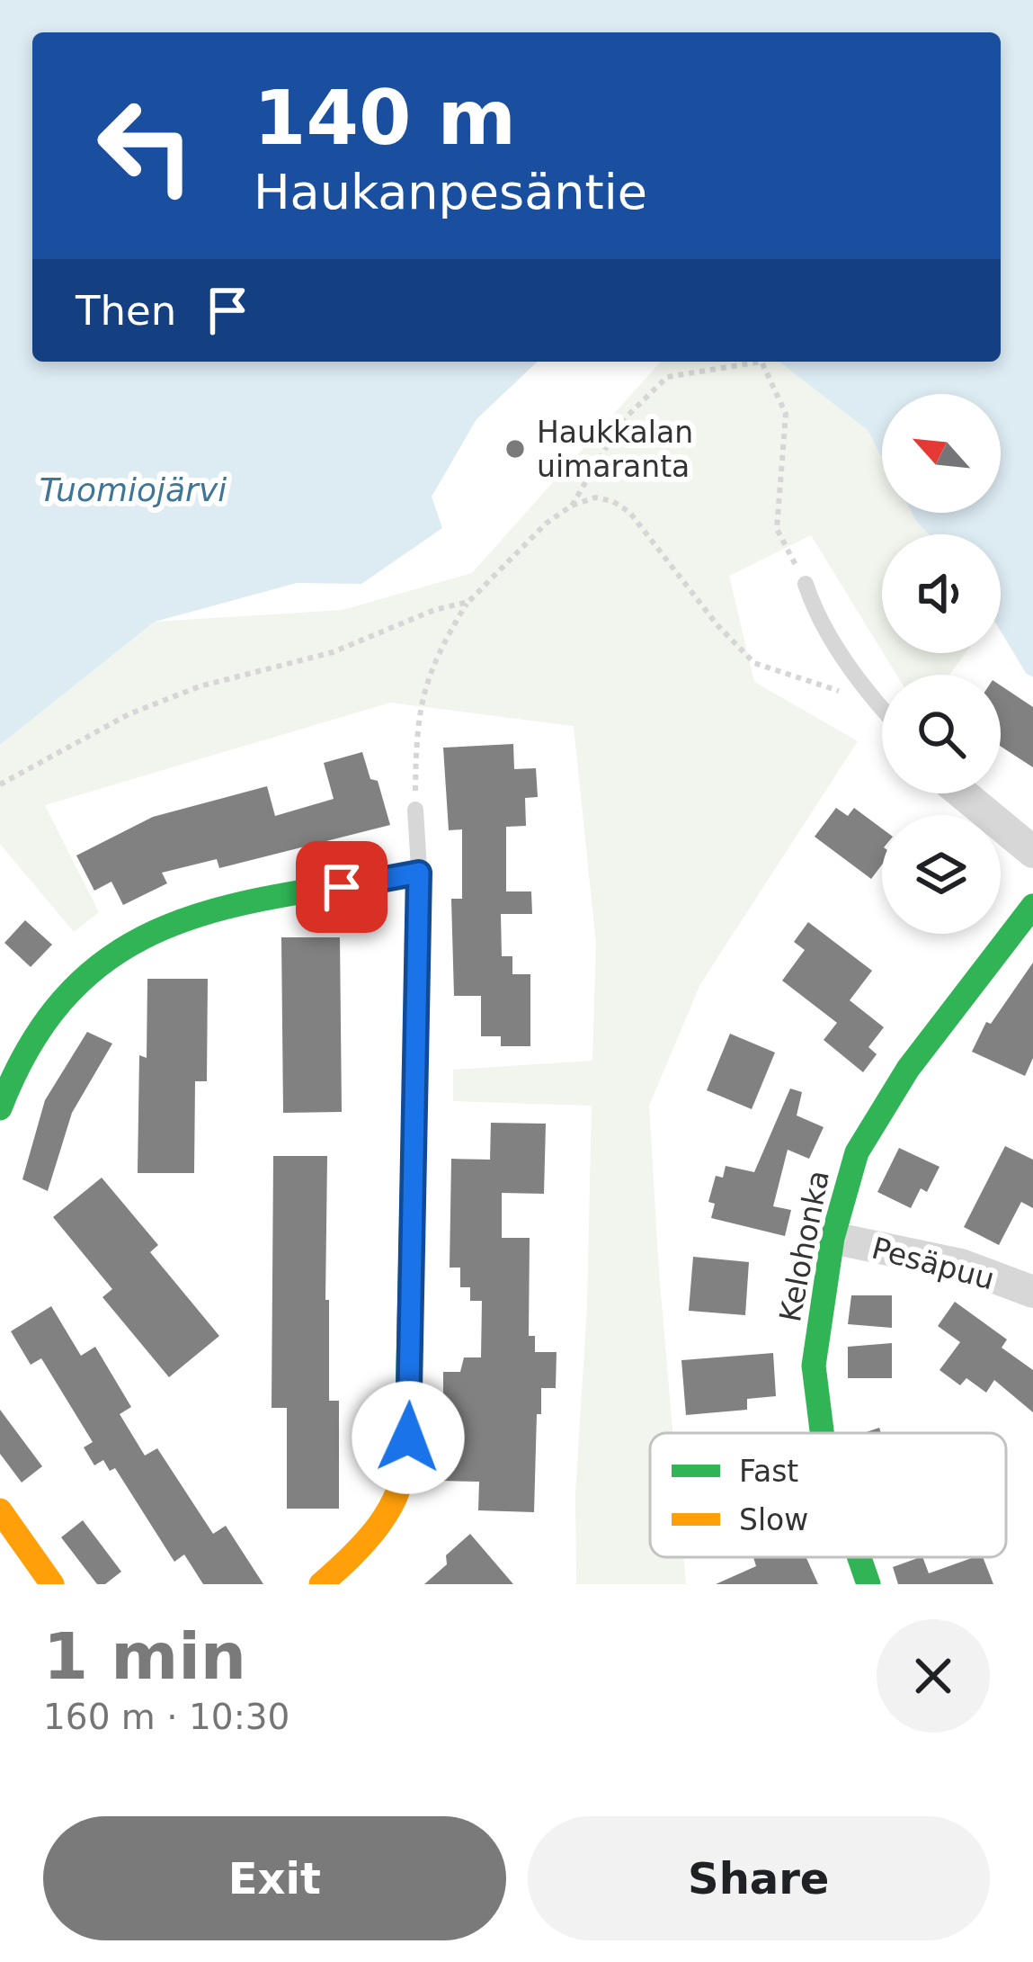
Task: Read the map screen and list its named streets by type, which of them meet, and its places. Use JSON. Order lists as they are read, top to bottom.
{
  "streets": {
    "street": ["Kelohonka", "Pesäpuu"]
  },
  "crossings": [
    ["Kelohonka", "Pesäpuu"]
  ],
  "water": ["Tuomiojärvi"],
  "places": ["Haukkalan uimaranta"],
  "legend": ["Fast", "Slow"],
  "north": "top left",
  "page": {
    "turn": ["140 m", "Haukanpesäntie"],
    "then": "Then",
    "heading": ["1 min", "160 m · 10:30"],
    "buttons": ["Exit", "Share"]
  }
}
